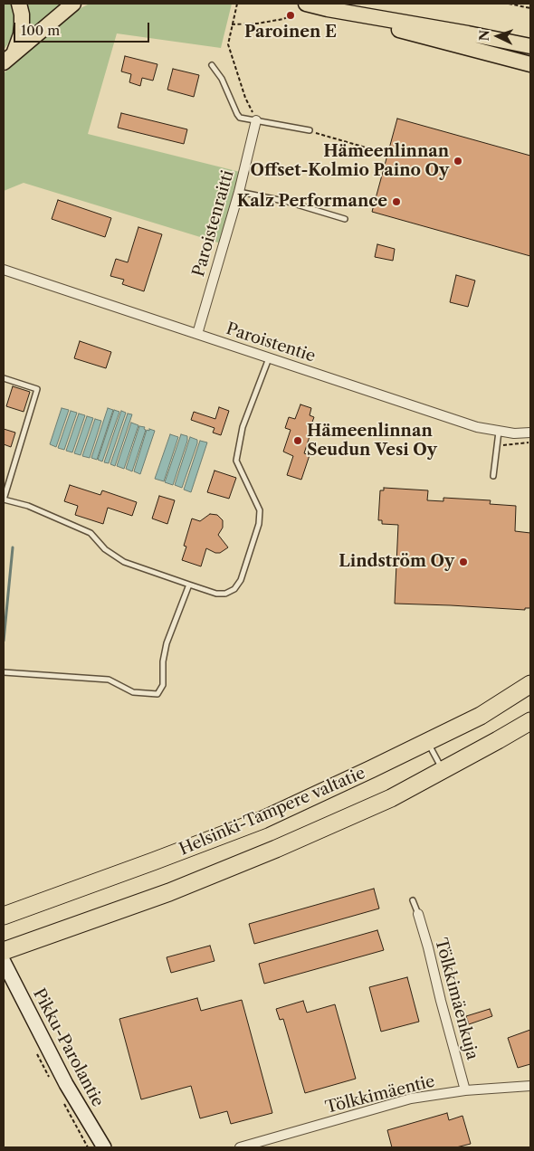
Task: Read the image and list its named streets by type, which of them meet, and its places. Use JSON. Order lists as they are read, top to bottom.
{
  "streets": {
    "highway": ["Helsinki-Tampere valtatie"],
    "main road": ["Pikku-Parolantie"],
    "street": [
      "Paroistenraitti",
      "Paroistentie",
      "Tölkkimäenkuja",
      "Tölkkimäentie"
    ]
  },
  "crossings": [
    ["Paroistenraitti", "Paroistentie"],
    ["Tölkkimäenkuja", "Tölkkimäentie"]
  ],
  "places": [
    "Paroinen E",
    "Hämeenlinnan Offset-Kolmio Paino Oy",
    "Kalz Performance",
    "Hämeenlinnan Seudun Vesi Oy",
    "Lindström Oy"
  ],
  "scale_bar": "100 m",
  "north": "left"
}
